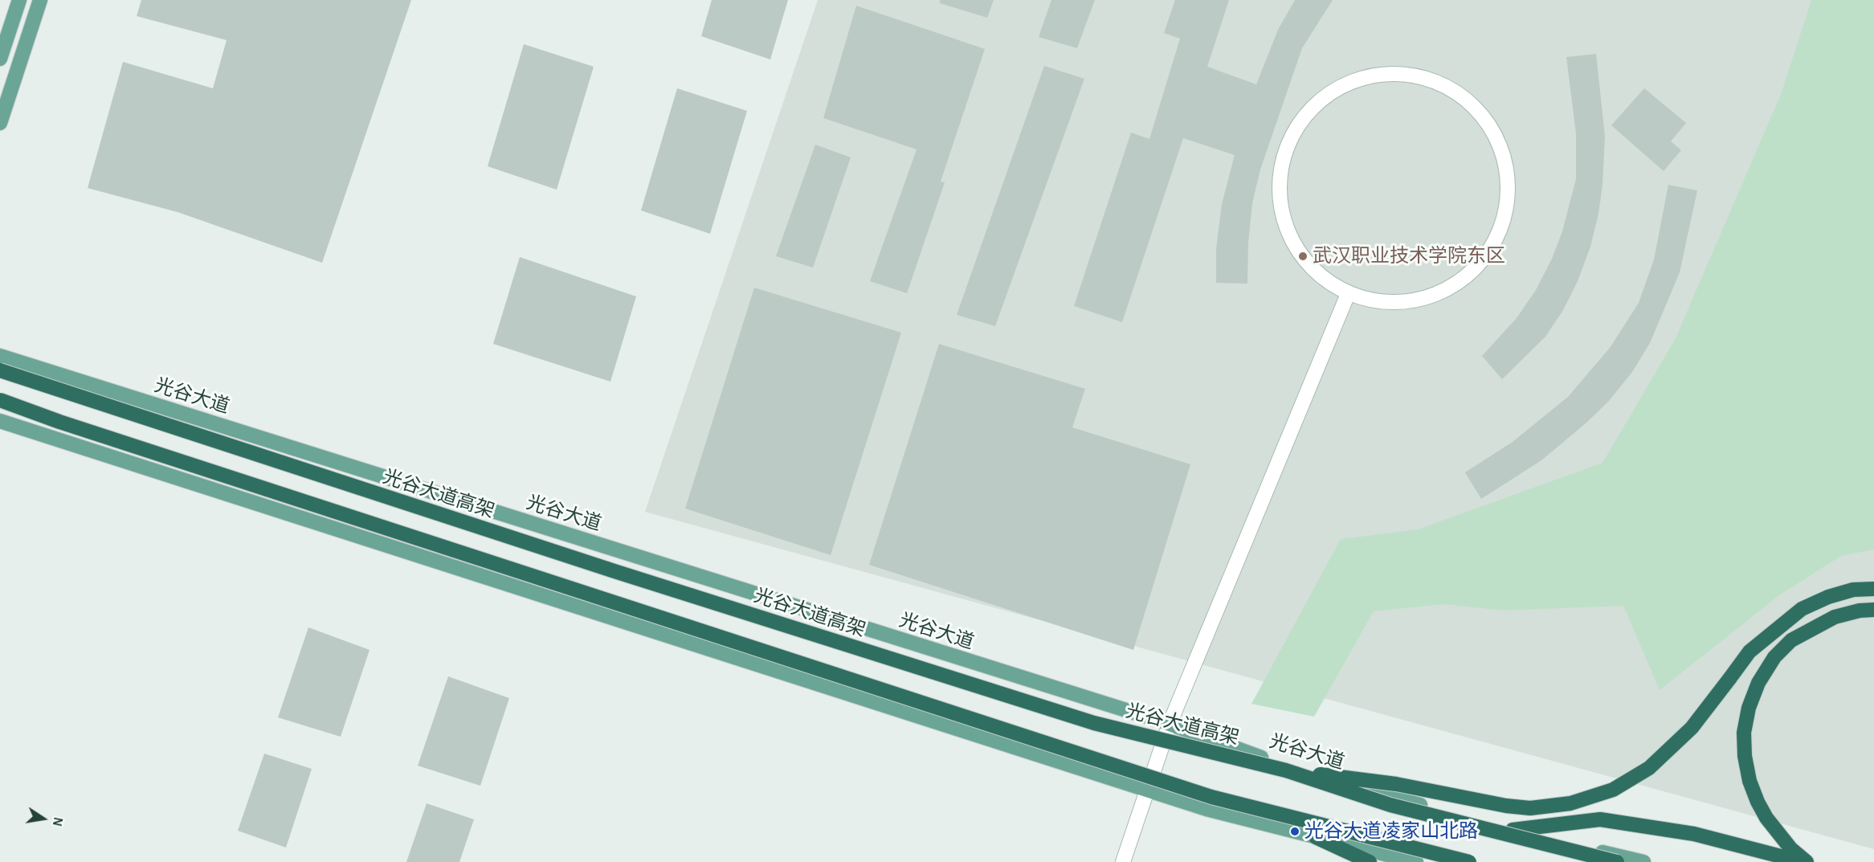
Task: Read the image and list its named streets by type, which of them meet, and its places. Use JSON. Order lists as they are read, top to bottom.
{
  "streets": {
    "highway": ["光谷大道高架"],
    "main road": ["光谷大道"]
  },
  "places": ["武汉职业技术学院东区", "光谷大道凌家山北路"],
  "north": "right"
}
